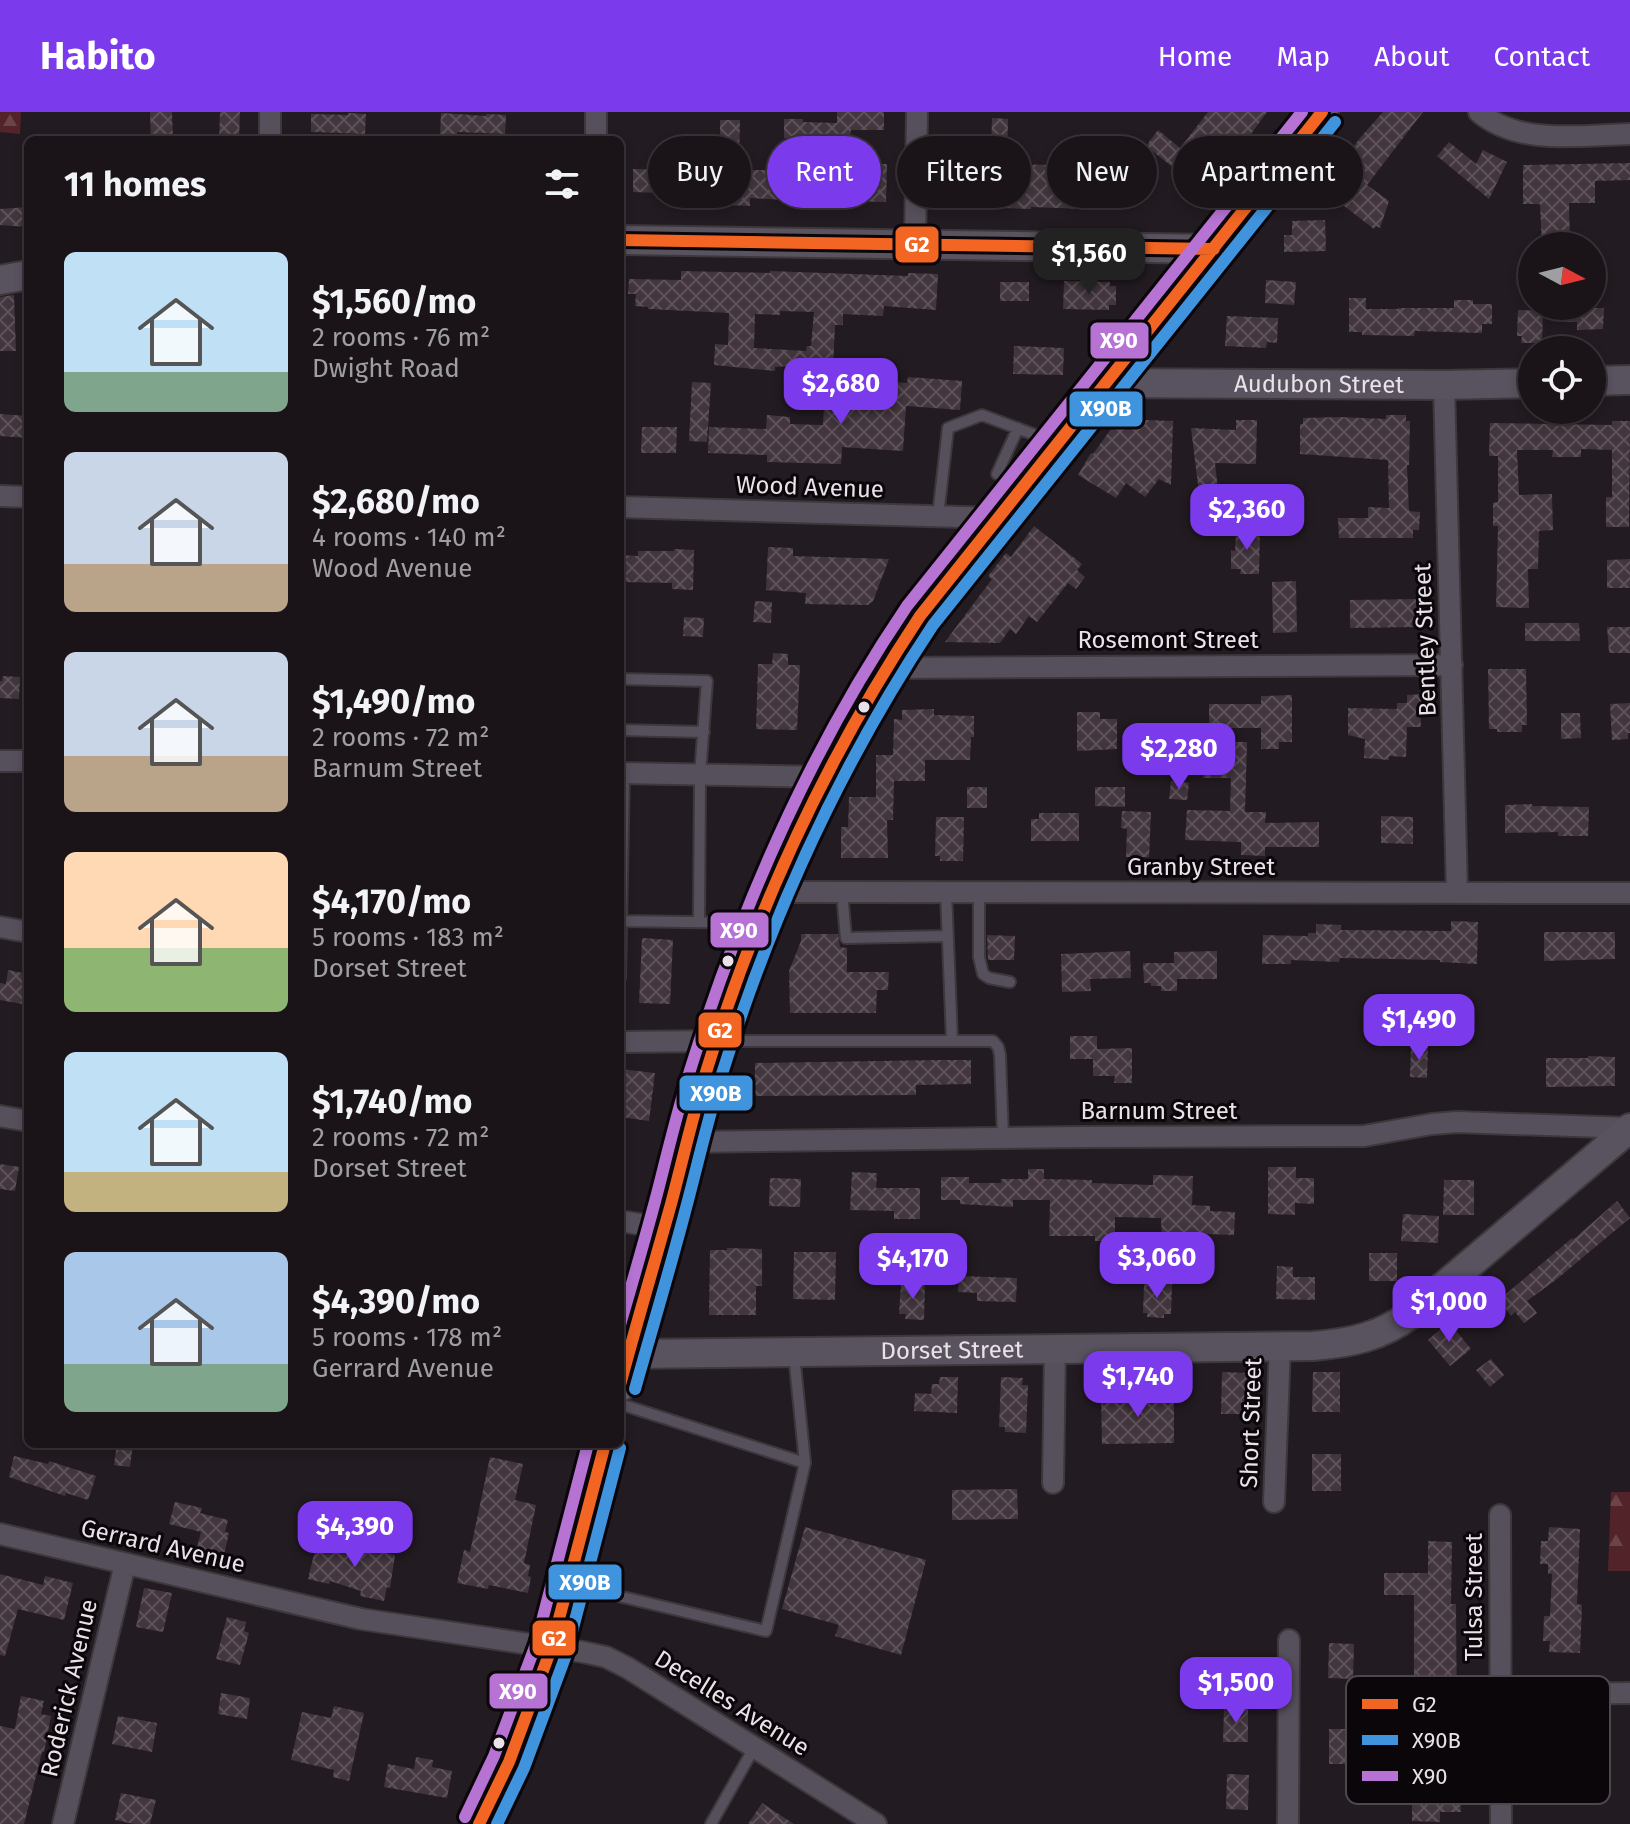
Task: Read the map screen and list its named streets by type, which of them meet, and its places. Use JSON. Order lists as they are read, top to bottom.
{
  "streets": {
    "street": [
      "Audubon Street",
      "Wood Avenue",
      "Rosemont Street",
      "Bentley Street",
      "Granby Street",
      "Barnum Street",
      "Dorset Street",
      "Short Street",
      "Gerrard Avenue",
      "Tulsa Street",
      "Roderick Avenue",
      "Decelles Avenue"
    ]
  },
  "crossings": [
    ["Audubon Street", "Bentley Street"],
    ["Rosemont Street", "Bentley Street"],
    ["Bentley Street", "Granby Street"],
    ["Barnum Street", "Dorset Street"],
    ["Dorset Street", "Short Street"],
    ["Gerrard Avenue", "Roderick Avenue"],
    ["Gerrard Avenue", "Decelles Avenue"]
  ],
  "lines": ["transit line G2", "transit line X90", "transit line X90B"],
  "legend": ["G2", "X90B", "X90"],
  "north": "right",
  "page": {
    "header": "Habito",
    "nav": [
      "Home",
      "Map",
      "About",
      "Contact"
    ],
    "chip": [
      "Buy",
      "Rent",
      "Filters",
      "New",
      "Apartment"
    ],
    "heading": "11 homes",
    "price": [
      "$1,560",
      "$2,680",
      "$2,360",
      "$2,280",
      "$1,490",
      "$3,060",
      "$4,170",
      "$1,000",
      "$1,740",
      "$4,390",
      "$1,500"
    ],
    "list": [
      {
        "name": "$1,560/mo",
        "note": "2 rooms · 76 m² · Dwight Road"
      },
      {
        "name": "$2,680/mo",
        "note": "4 rooms · 140 m² · Wood Avenue"
      },
      {
        "name": "$1,490/mo",
        "note": "2 rooms · 72 m² · Barnum Street"
      },
      {
        "name": "$4,170/mo",
        "note": "5 rooms · 183 m² · Dorset Street"
      },
      {
        "name": "$1,740/mo",
        "note": "2 rooms · 72 m² · Dorset Street"
      },
      {
        "name": "$4,390/mo",
        "note": "5 rooms · 178 m² · Gerrard Avenue"
      }
    ]
  }
}
